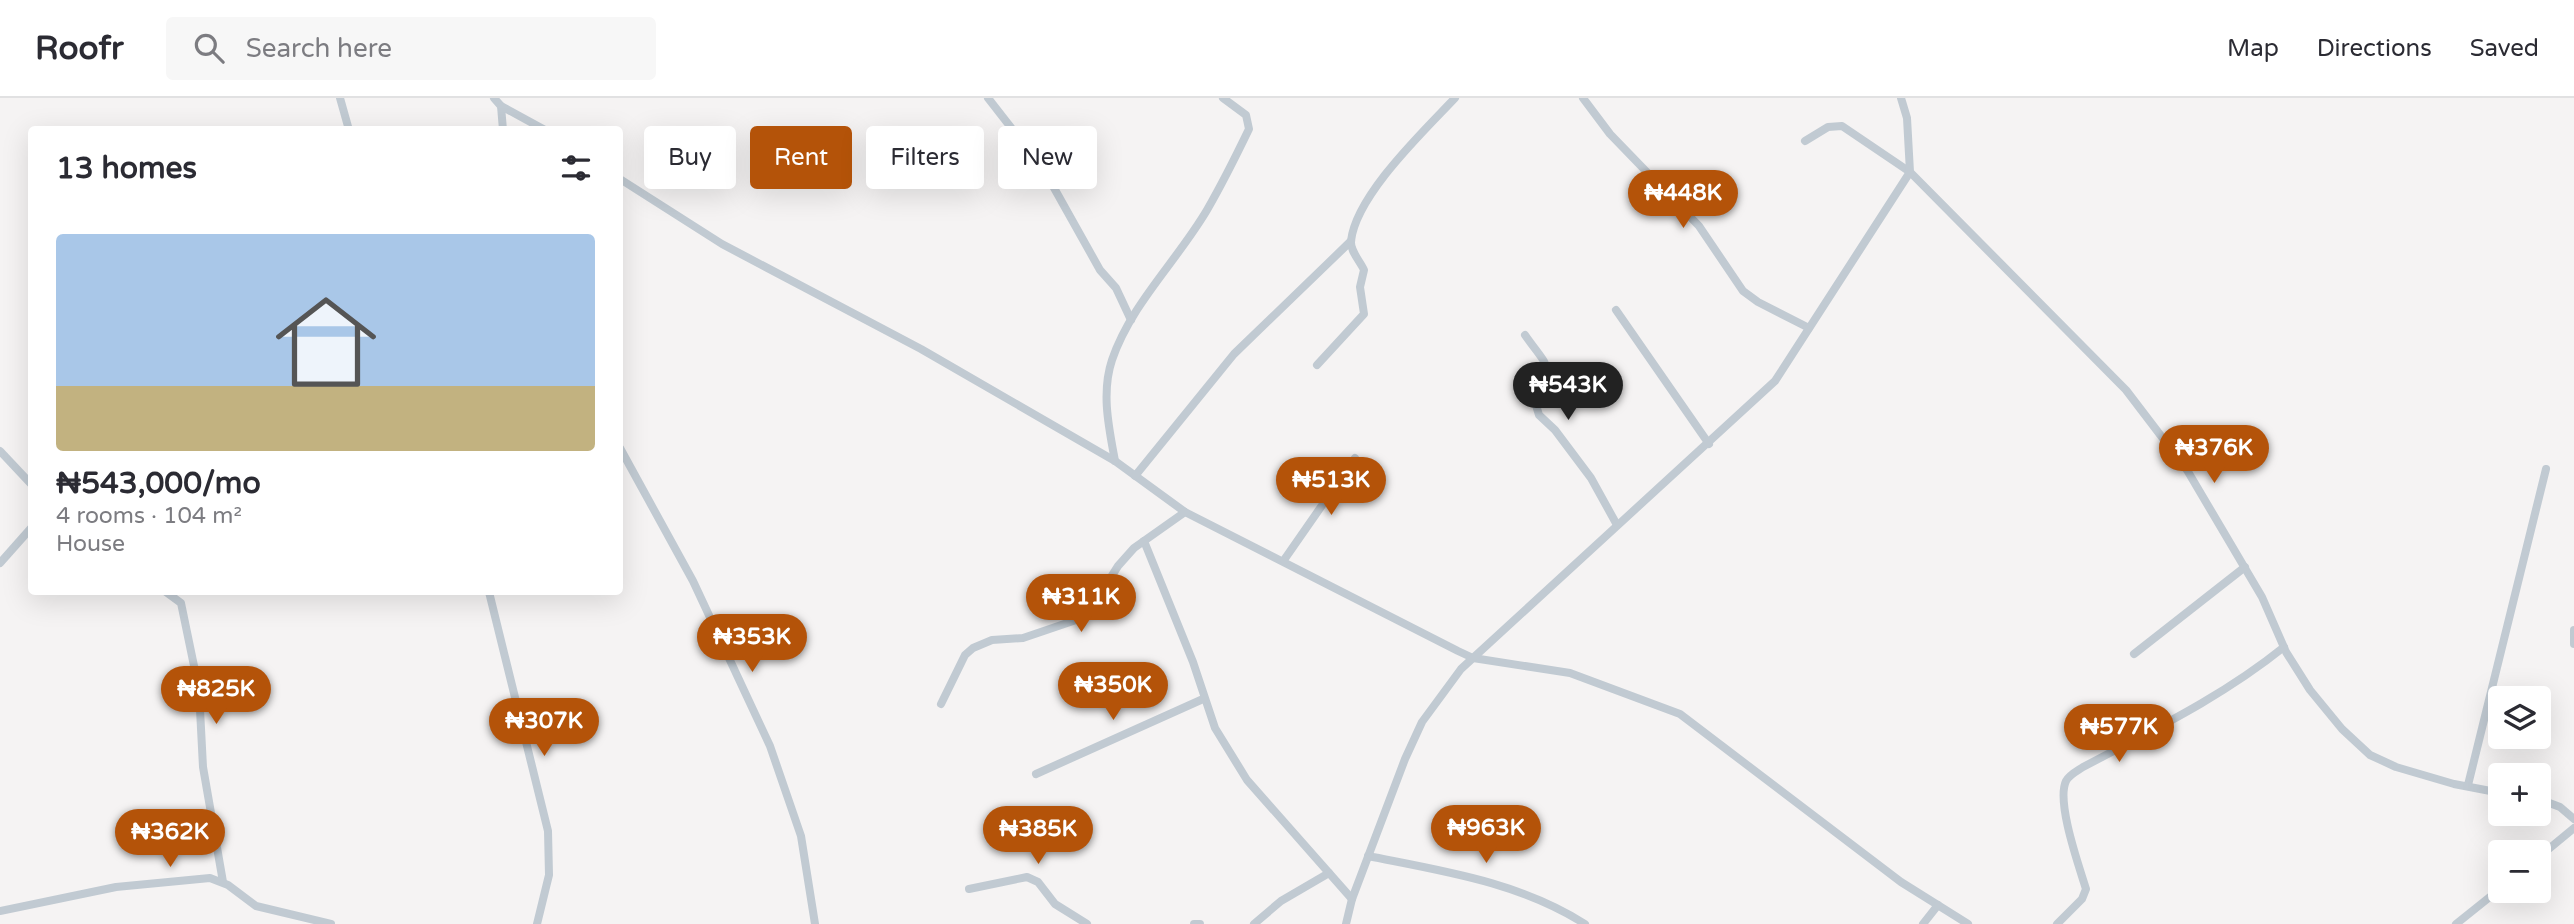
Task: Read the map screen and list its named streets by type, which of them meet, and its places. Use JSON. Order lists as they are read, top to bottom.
{
  "page": {
    "header": "Roofr",
    "search": "Search here",
    "nav": ["Map", "Directions", "Saved"],
    "chip": [
      "Buy",
      "Rent",
      "Filters",
      "New"
    ],
    "heading": "13 homes",
    "price": [
      "₦448K",
      "₦543K",
      "₦376K",
      "₦513K",
      "₦311K",
      "₦353K",
      "₦350K",
      "₦825K",
      "₦307K",
      "₦577K",
      "₦963K",
      "₦385K",
      "₦362K"
    ],
    "list": [
      {
        "name": "₦543,000/mo",
        "note": "4 rooms · 104 m² · House"
      }
    ],
    "map_buttons": ["+", "−"]
  }
}
